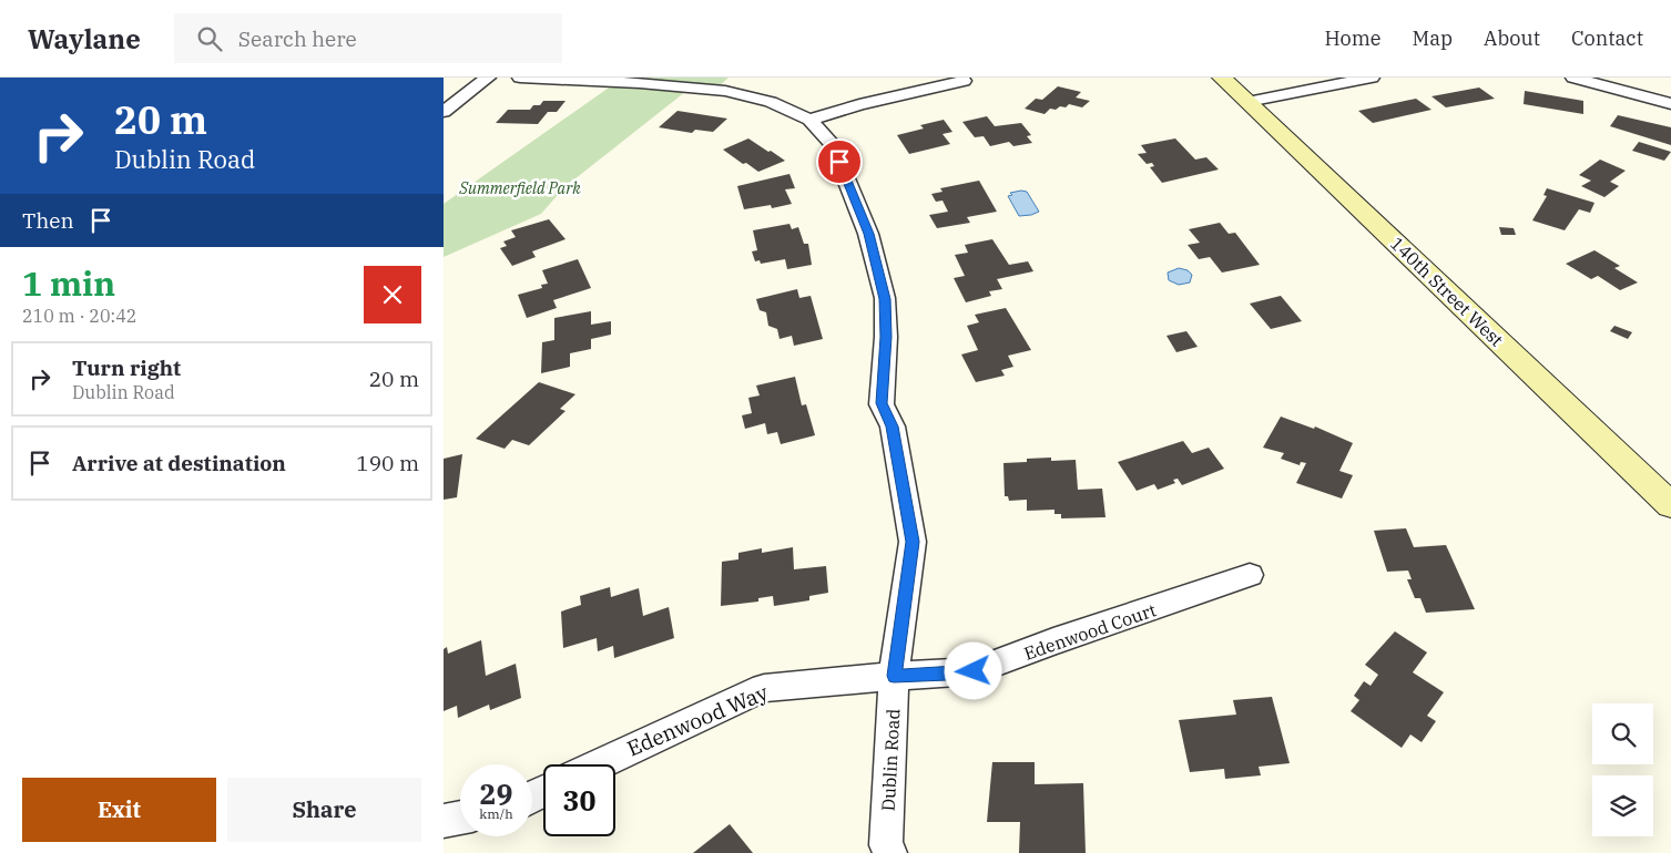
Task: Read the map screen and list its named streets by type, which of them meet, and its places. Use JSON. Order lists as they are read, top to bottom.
{
  "streets": {
    "street": [
      "140th Street West",
      "Edenwood Court",
      "Edenwood Way",
      "Dublin Road"
    ]
  },
  "crossings": [
    ["Edenwood Court", "Edenwood Way"],
    ["Edenwood Court", "Dublin Road"],
    ["Edenwood Way", "Dublin Road"]
  ],
  "parks": ["Summerfield Park"],
  "page": {
    "header": "Waylane",
    "search": "Search here",
    "nav": [
      "Home",
      "Map",
      "About",
      "Contact"
    ],
    "turn": ["20 m", "Dublin Road"],
    "then": "Then",
    "heading": ["1 min", "210 m · 20:42"],
    "list": [
      {
        "name": "Turn right",
        "note": "Dublin Road",
        "value": "20 m"
      },
      {
        "name": "Arrive at destination",
        "value": "190 m"
      }
    ],
    "speed": "29 km/h",
    "limit": "30",
    "buttons": ["Exit", "Share"]
  }
}
